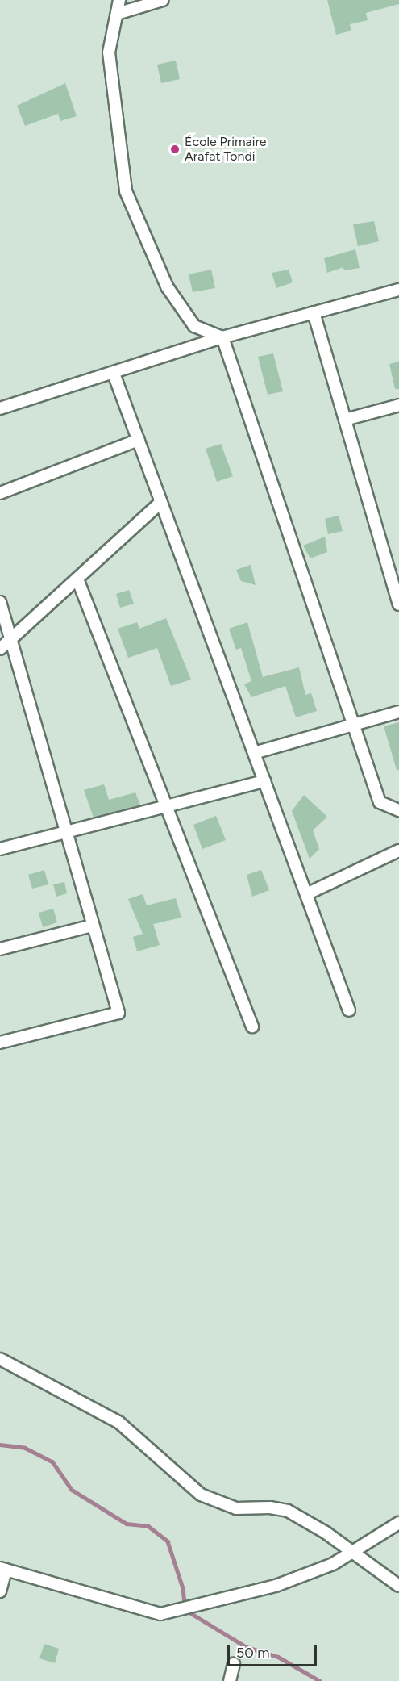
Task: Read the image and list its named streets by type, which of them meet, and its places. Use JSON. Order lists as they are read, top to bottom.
{
  "places": ["École Primaire Arafat Tondi"],
  "scale_bar": "50 m"
}
